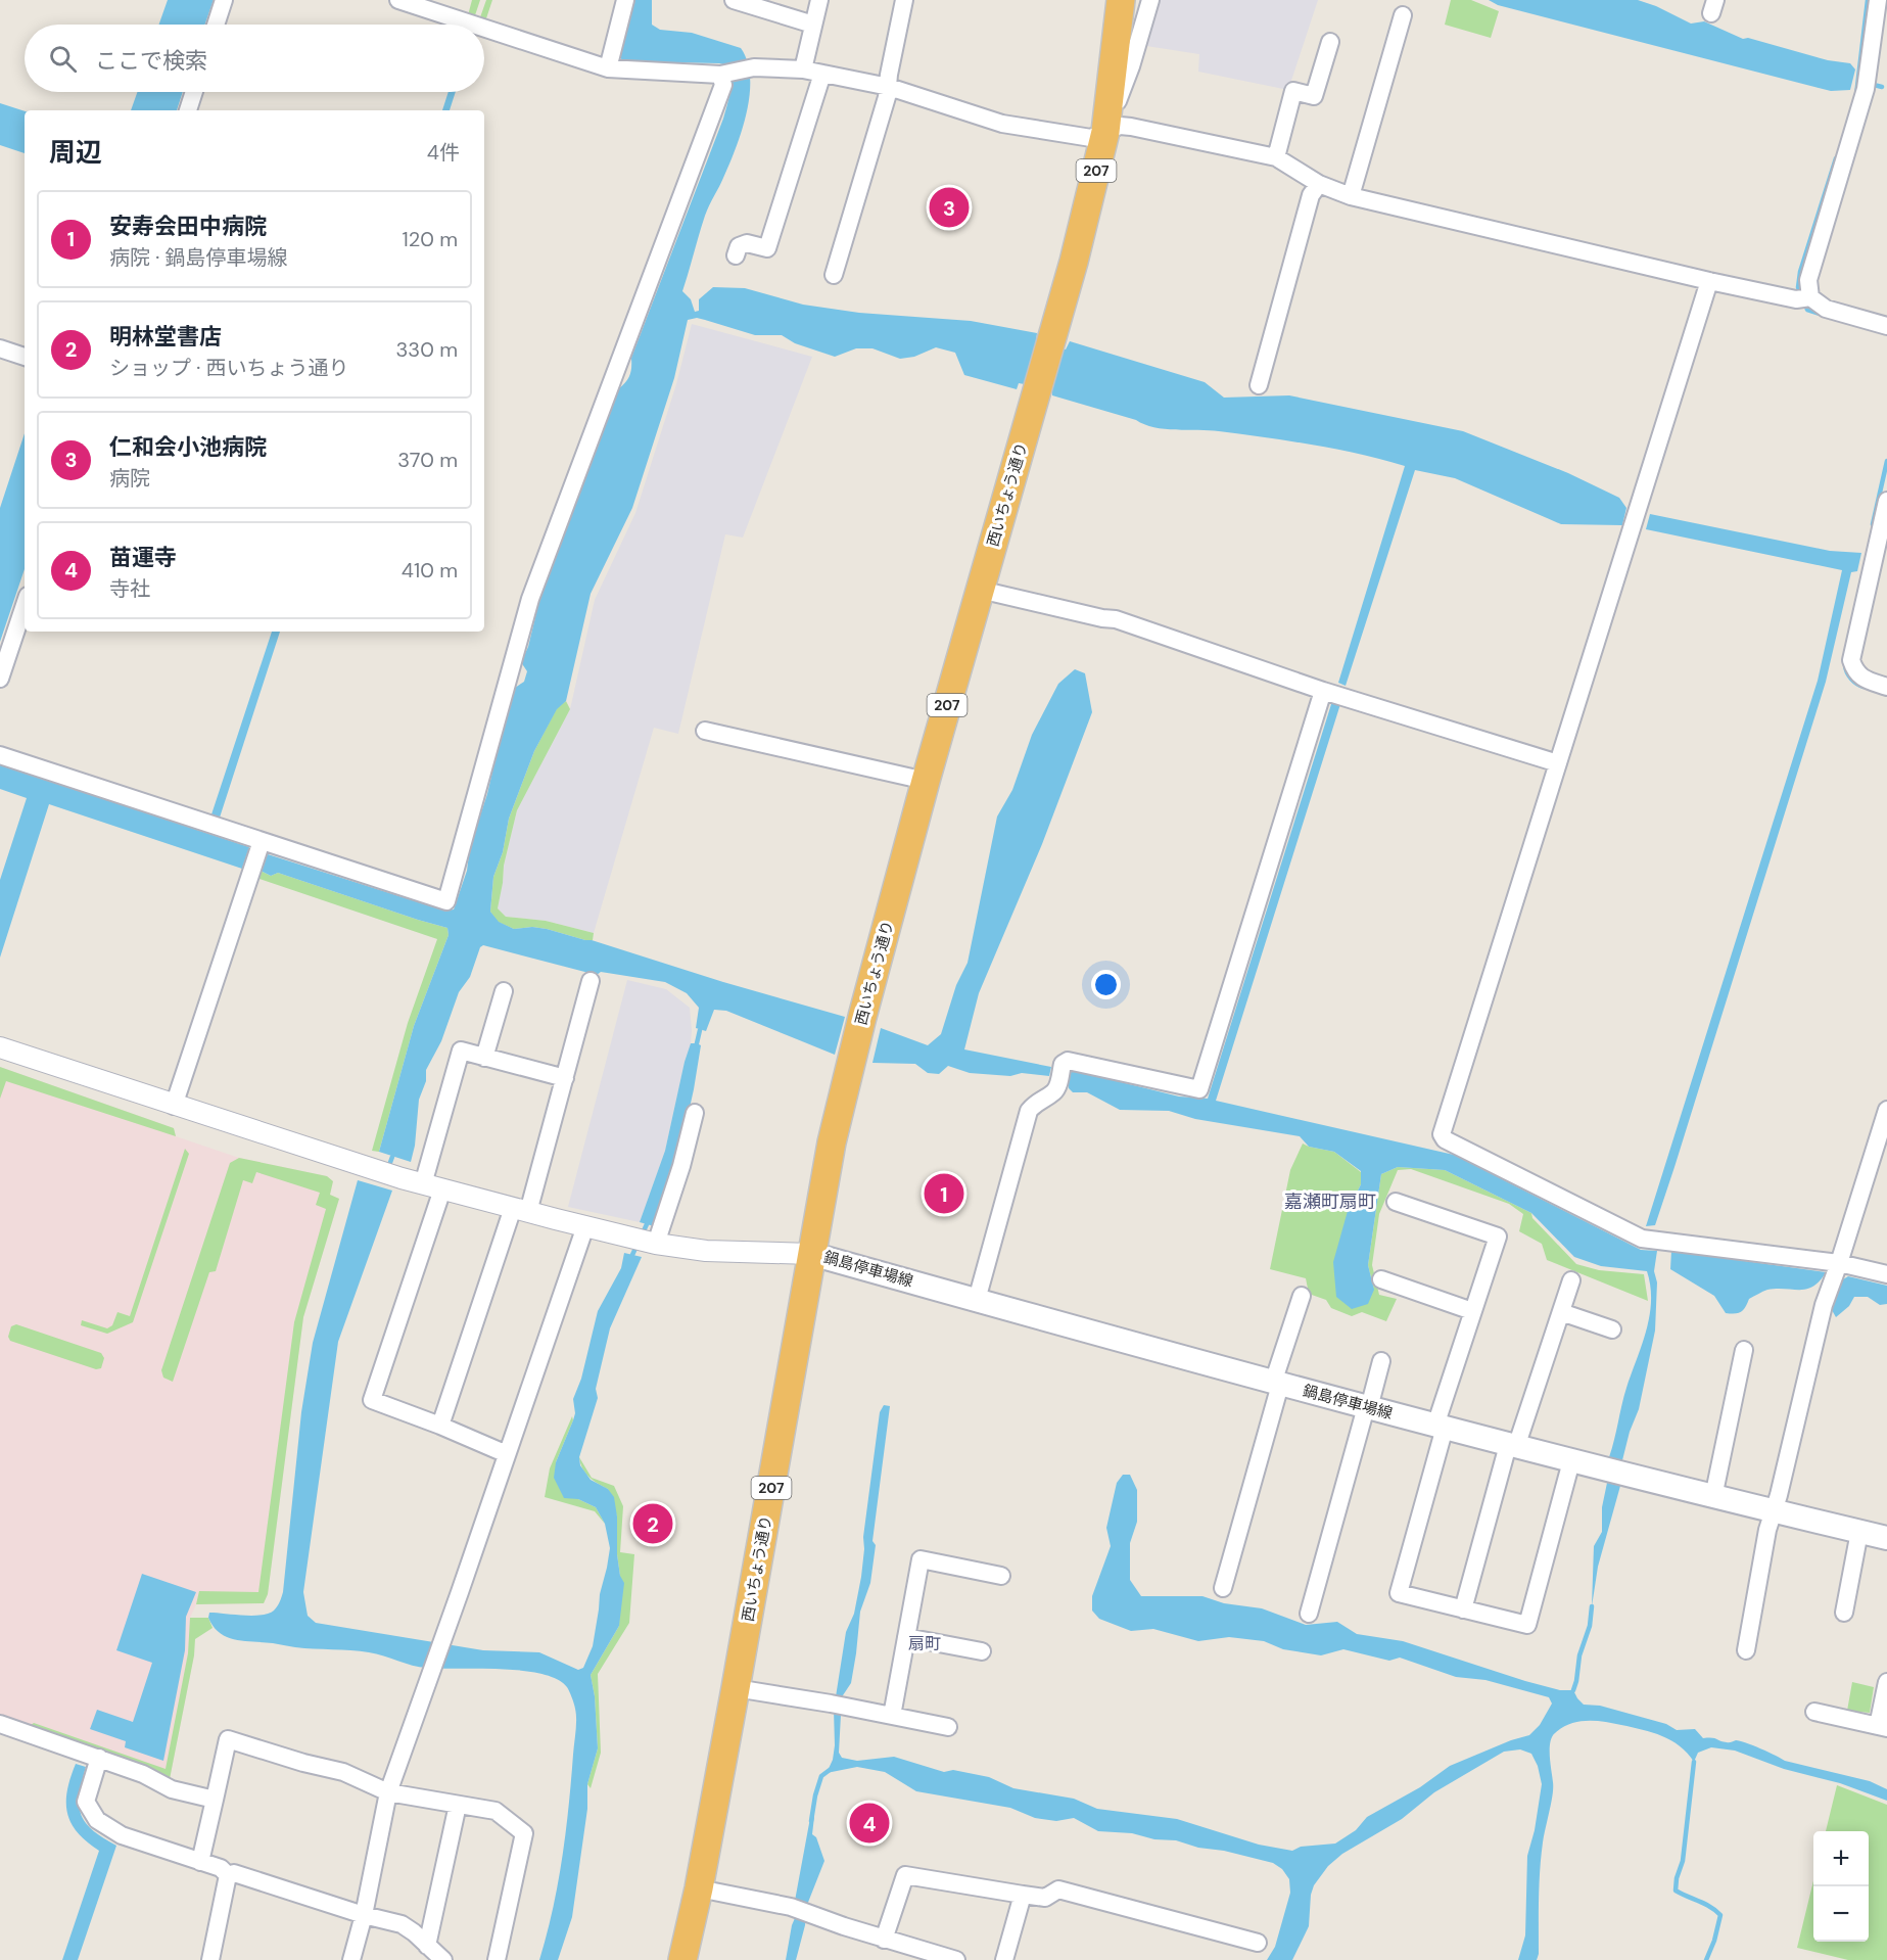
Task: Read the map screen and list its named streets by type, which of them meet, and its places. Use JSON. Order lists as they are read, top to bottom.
{
  "streets": {
    "highway": ["207", "西いちょう通り"],
    "main road": ["鍋島停車場線"]
  },
  "crossings": [
    ["西いちょう通り", "鍋島停車場線"]
  ],
  "districts": ["嘉瀬町扇町", "扇町"],
  "page": {
    "search": "ここで検索",
    "heading": ["周辺", "4件"],
    "pins": [
      "3",
      "1",
      "2",
      "4"
    ],
    "list": [
      {
        "mark": "1",
        "name": "安寿会田中病院",
        "note": "病院 · 鍋島停車場線",
        "value": "120 m"
      },
      {
        "mark": "2",
        "name": "明林堂書店",
        "note": "ショップ · 西いちょう通り",
        "value": "330 m"
      },
      {
        "mark": "3",
        "name": "仁和会小池病院",
        "note": "病院",
        "value": "370 m"
      },
      {
        "mark": "4",
        "name": "苗運寺",
        "note": "寺社",
        "value": "410 m"
      }
    ],
    "map_buttons": ["+", "−"]
  }
}
